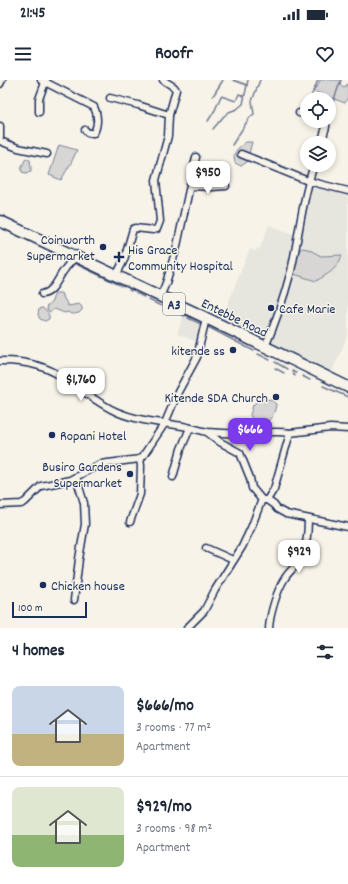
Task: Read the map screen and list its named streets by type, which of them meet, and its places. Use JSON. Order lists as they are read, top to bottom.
{
  "streets": {
    "main road": ["A3", "Entebbe Road"]
  },
  "places": {
    "other": [
      "Coinworth Supermarket",
      "Cafe Marie",
      "kitende ss",
      "Kitende SDA Church",
      "Ropani Hotel",
      "Busiro Gardens Supermarket",
      "Chicken house"
    ],
    "health": ["His Grace Community Hospital"]
  },
  "scale_bar": "100 m",
  "page": {
    "status": "21:45",
    "header": "Roofr",
    "price": [
      "$950",
      "$1,760",
      "$666",
      "$929"
    ],
    "scale": "100 m",
    "heading": "4 homes",
    "list": [
      {
        "name": "$666/mo",
        "note": "3 rooms · 77 m² · Apartment"
      },
      {
        "name": "$929/mo",
        "note": "3 rooms · 98 m² · Apartment"
      }
    ]
  }
}
